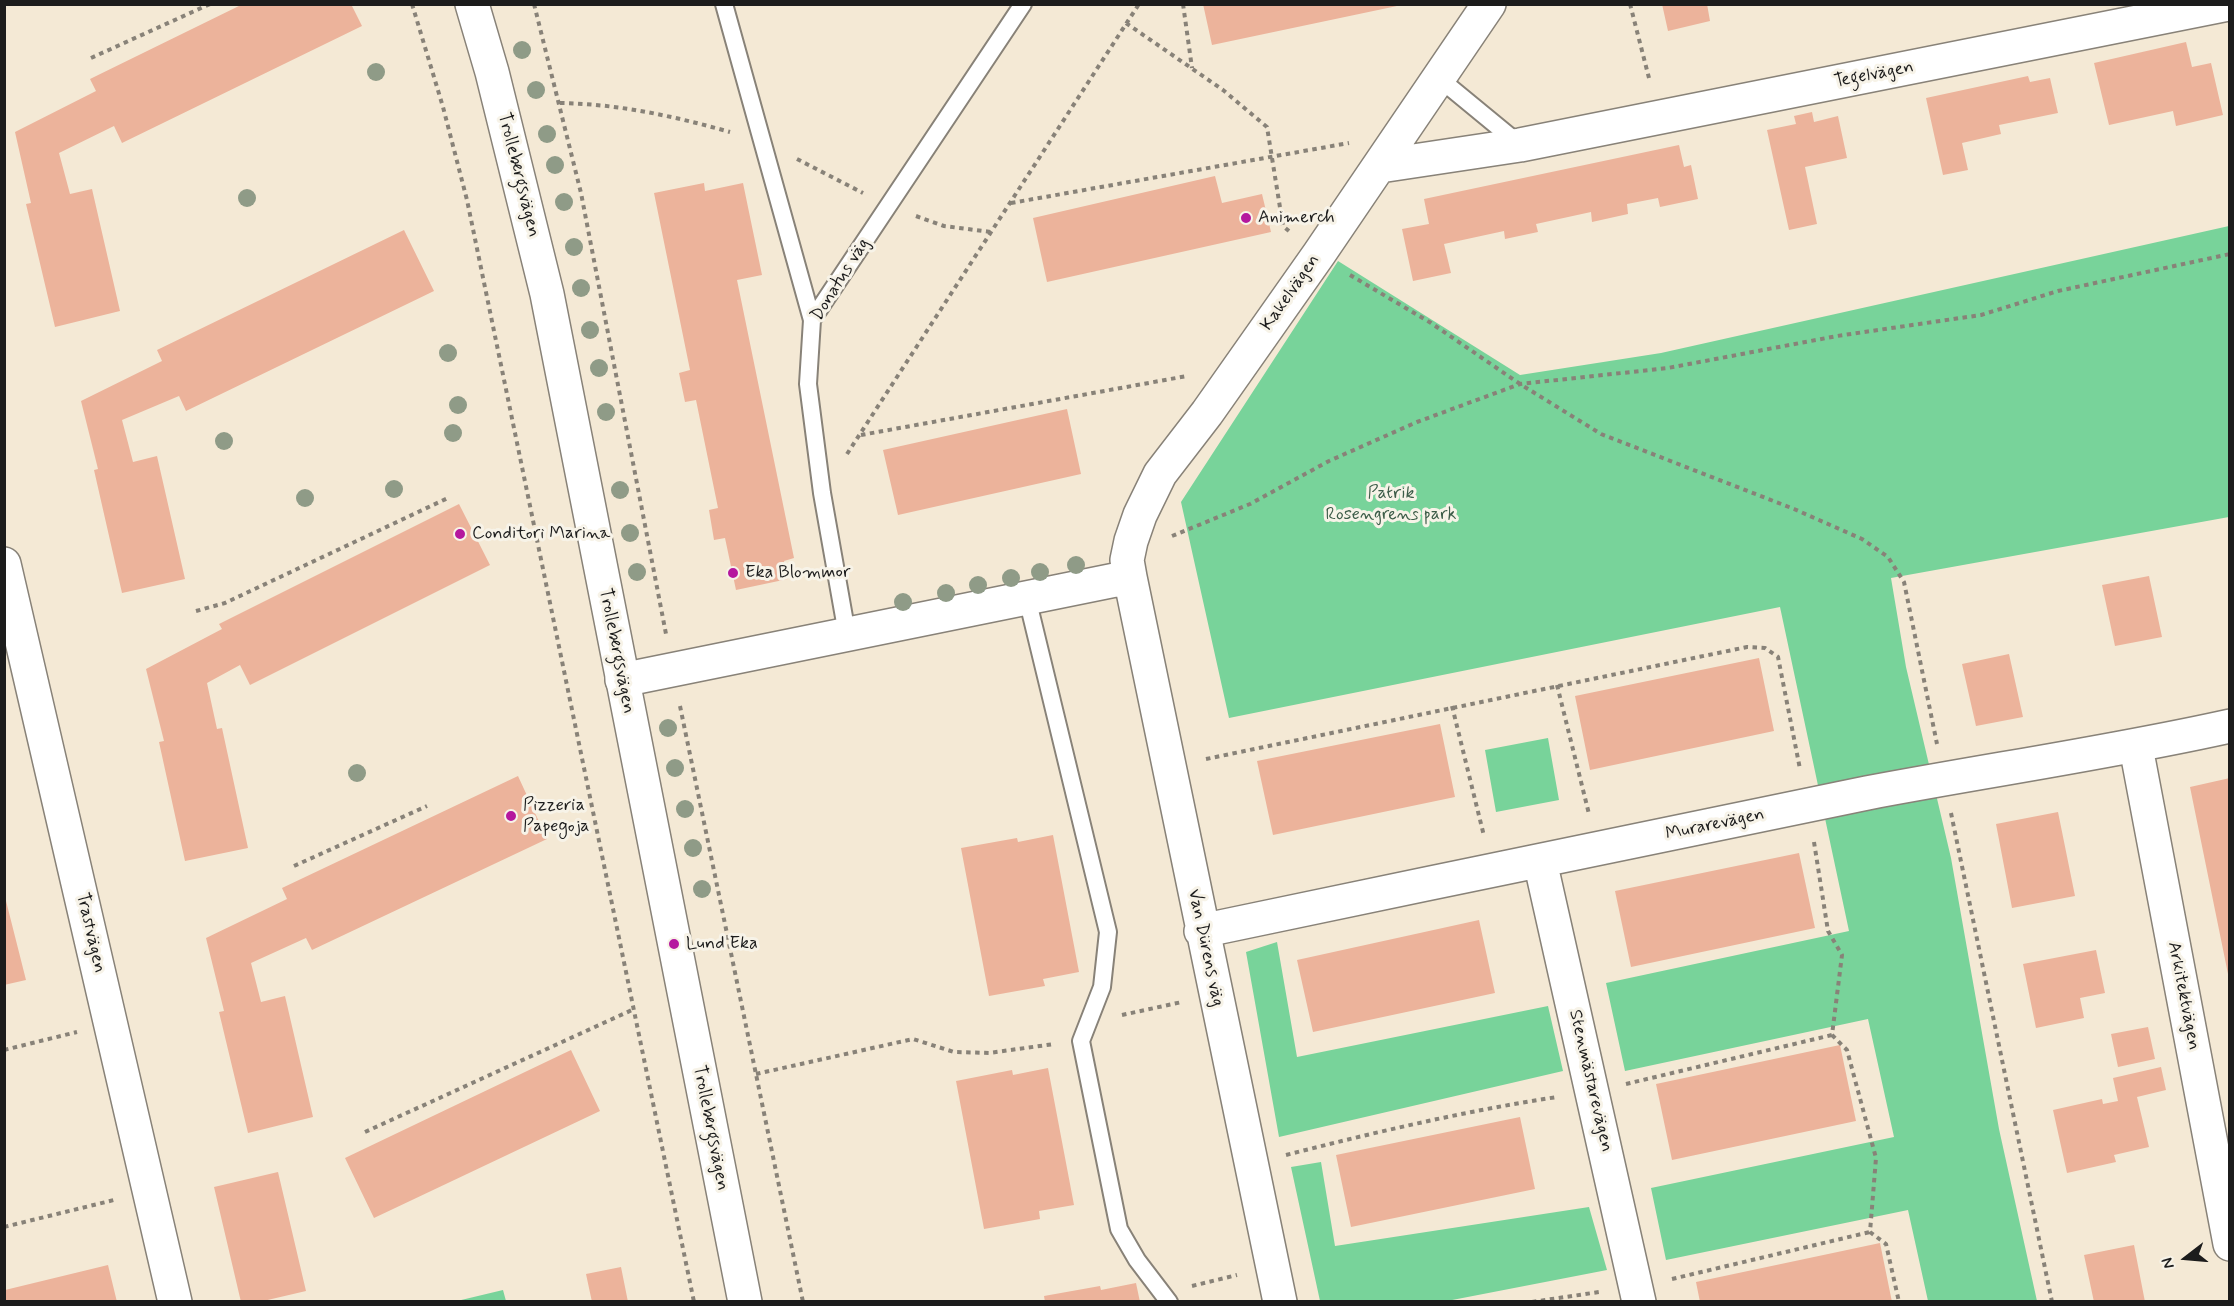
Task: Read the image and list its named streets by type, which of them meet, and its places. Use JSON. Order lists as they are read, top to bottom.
{
  "streets": {
    "street": [
      "Tegelvägen",
      "Trollebergsvägen",
      "Kakelvägen",
      "Murarevägen",
      "Trastvägen",
      "Van Dürens väg",
      "Arkitektvägen",
      "Stenmästarevägen"
    ],
    "lane": ["Donatus väg"]
  },
  "crossings": [
    ["Tegelvägen", "Kakelvägen"],
    ["Kakelvägen", "Van Dürens väg"],
    ["Murarevägen", "Van Dürens väg"],
    ["Murarevägen", "Arkitektvägen"],
    ["Murarevägen", "Stenmästarevägen"]
  ],
  "parks": ["Patrik Rosengrens park"],
  "places": [
    "Animerch",
    "Conditori Marina",
    "Eka Blommor",
    "Pizzeria Papegoja",
    "Lund Eka"
  ],
  "north": "left"
}
